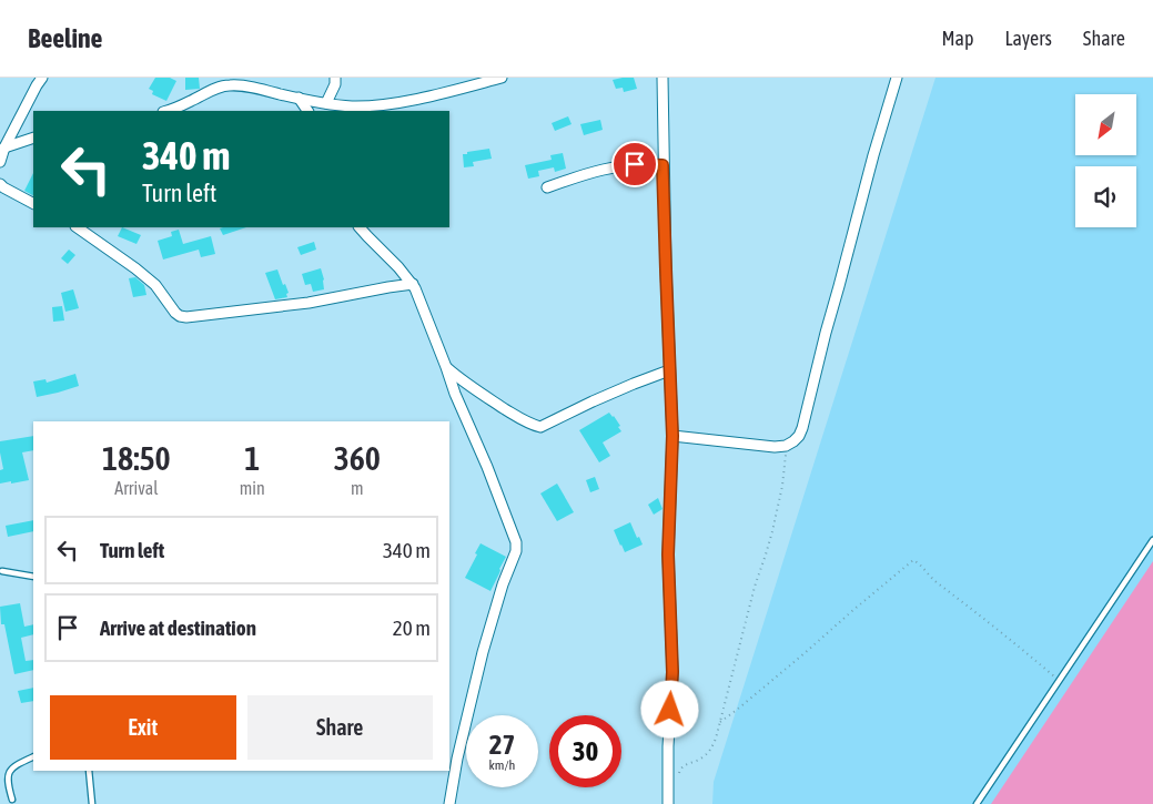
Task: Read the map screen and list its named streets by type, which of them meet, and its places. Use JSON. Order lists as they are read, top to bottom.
{
  "north": "bottom left",
  "page": {
    "header": "Beeline",
    "nav": ["Map", "Layers", "Share"],
    "turn": ["340 m", "Turn left"],
    "eta": [
      "18:50",
      "Arrival",
      "1",
      "min",
      "360",
      "m"
    ],
    "list": [
      {
        "name": "Turn left",
        "value": "340 m"
      },
      {
        "name": "Arrive at destination",
        "value": "20 m"
      }
    ],
    "buttons": ["Exit", "Share"],
    "speed": "27 km/h",
    "limit": "30"
  }
}
